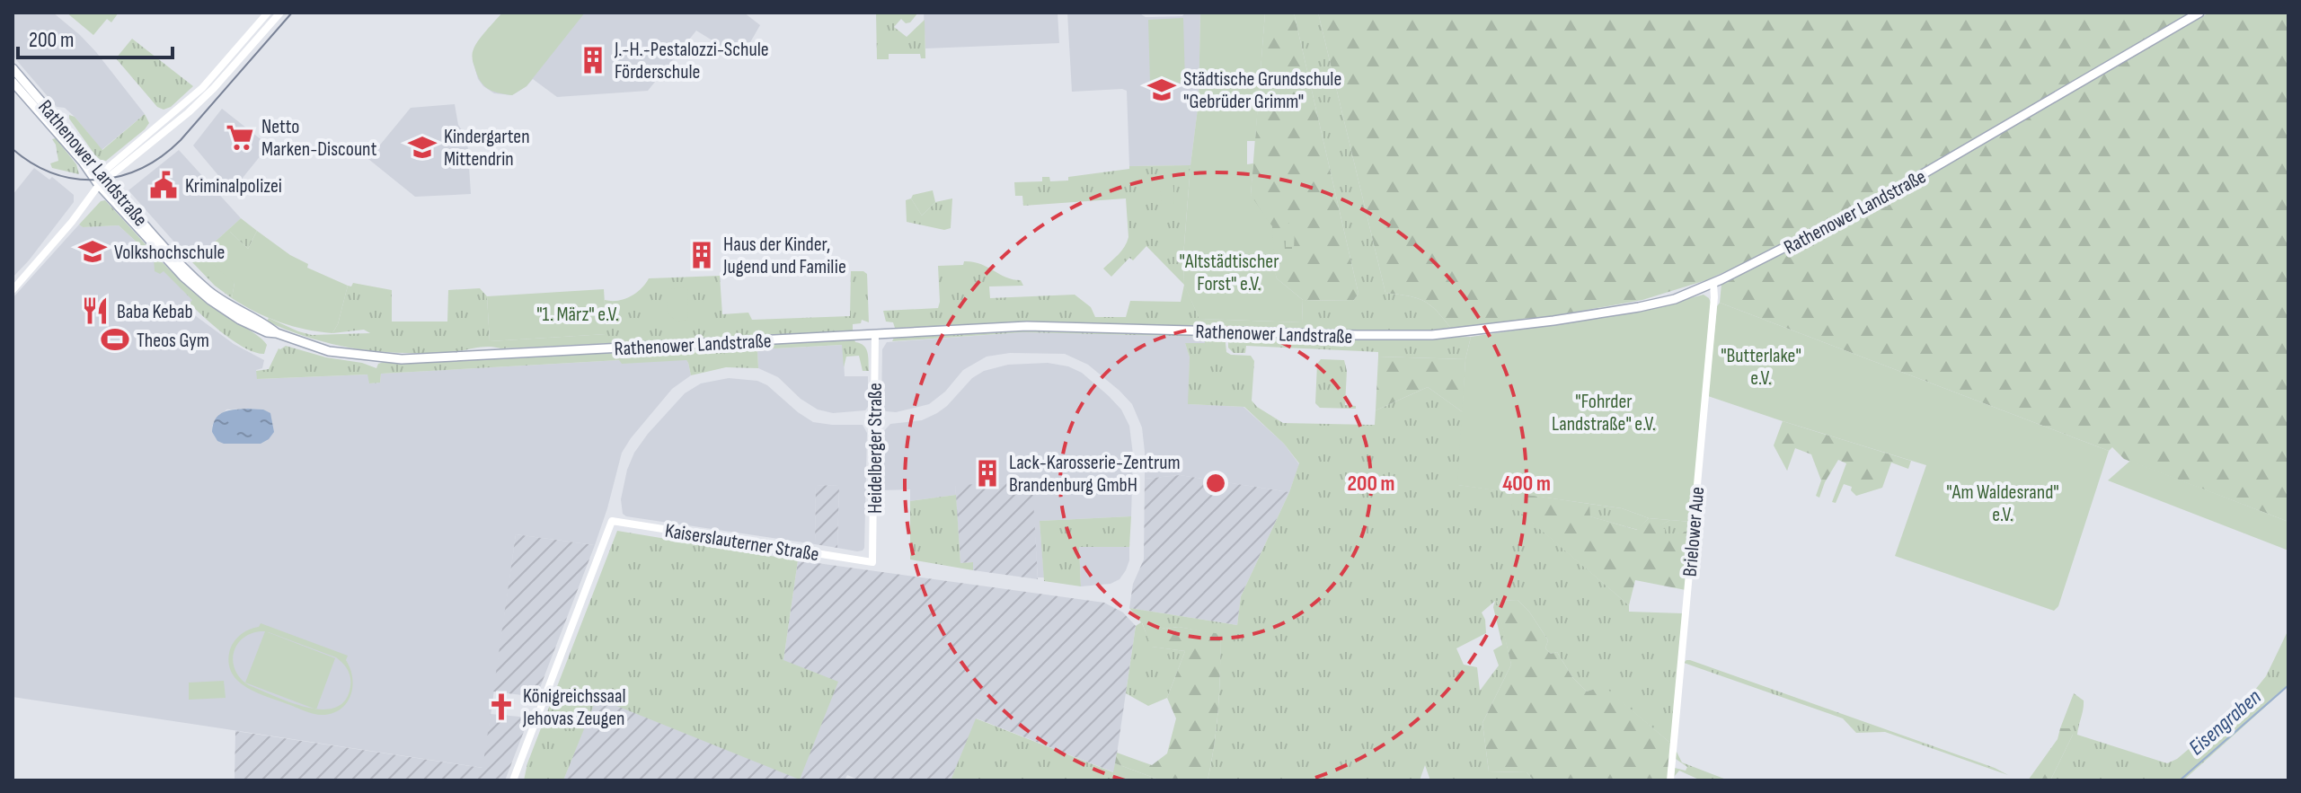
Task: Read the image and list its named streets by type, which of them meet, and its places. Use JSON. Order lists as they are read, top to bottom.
{
  "streets": {
    "main road": ["Rathenower Landstraße"],
    "street": ["Heidelberger Straße", "Brielower Aue", "Kaiserslauterner Straße"]
  },
  "crossings": [
    ["Rathenower Landstraße", "Heidelberger Straße"],
    ["Rathenower Landstraße", "Brielower Aue"],
    ["Heidelberger Straße", "Kaiserslauterner Straße"]
  ],
  "water": ["Eisengraben"],
  "parks": [
    "\"Altstädtischer Forst\" e.V.",
    "\"1. März\" e.V.",
    "\"Butterlake\" e.V.",
    "\"Fohrder Landstraße\" e.V.",
    "\"Am Waldesrand\" e.V."
  ],
  "places": {
    "building": ["J.-H.-Pestalozzi-Schule Förderschule", "Haus der Kinder, Jugend und Familie", "Lack-Karosserie-Zentrum Brandenburg GmbH"],
    "school or university": ["Städtische Grundschule \"Gebrüder Grimm\"", "Kindergarten Mittendrin", "Volkshochschule"],
    "supermarket": ["Netto Marken-Discount"],
    "public building": ["Kriminalpolizei"],
    "restaurant": ["Baba Kebab"],
    "sports": ["Theos Gym"],
    "church": ["Königreichssaal Jehovas Zeugen"]
  },
  "scale_bar": "200 m",
  "rings": ["200 m", "400 m"]
}
